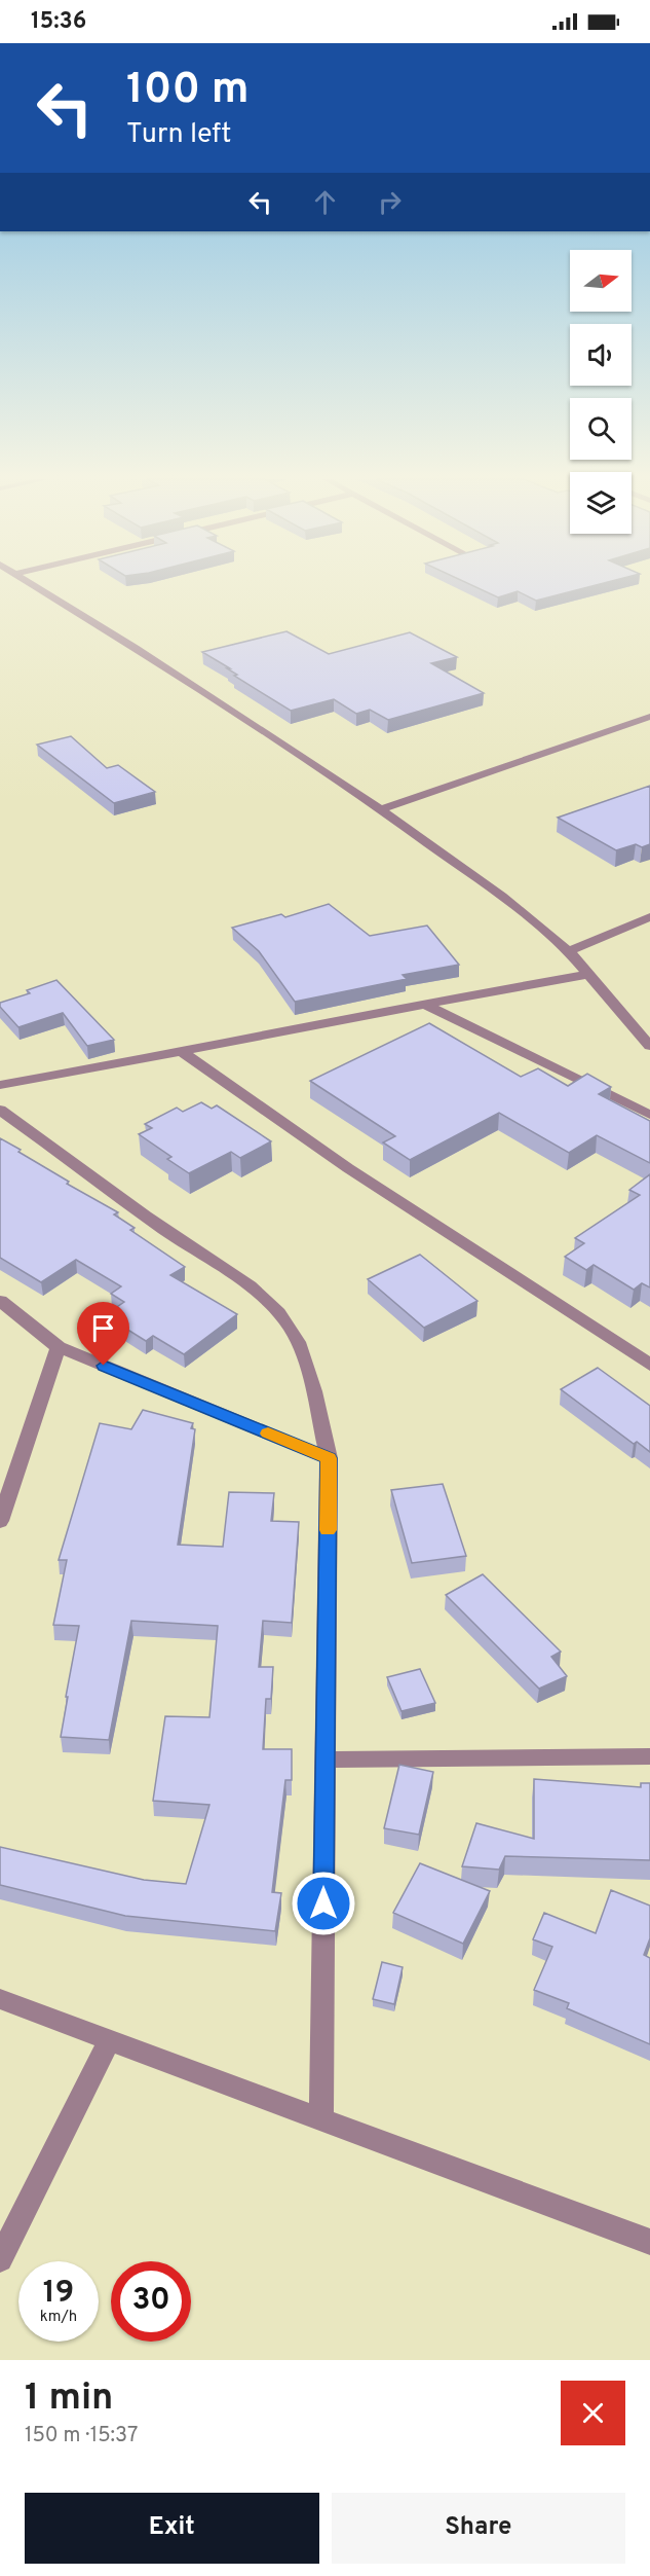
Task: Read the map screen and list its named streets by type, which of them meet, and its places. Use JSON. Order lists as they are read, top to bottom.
{
  "north": "right",
  "page": {
    "status": "15:36",
    "turn": ["100 m", "Turn left"],
    "speed": "19 km/h",
    "limit": "30",
    "heading": ["1 min", "150 m · 15:37"],
    "buttons": ["Exit", "Share"]
  }
}
